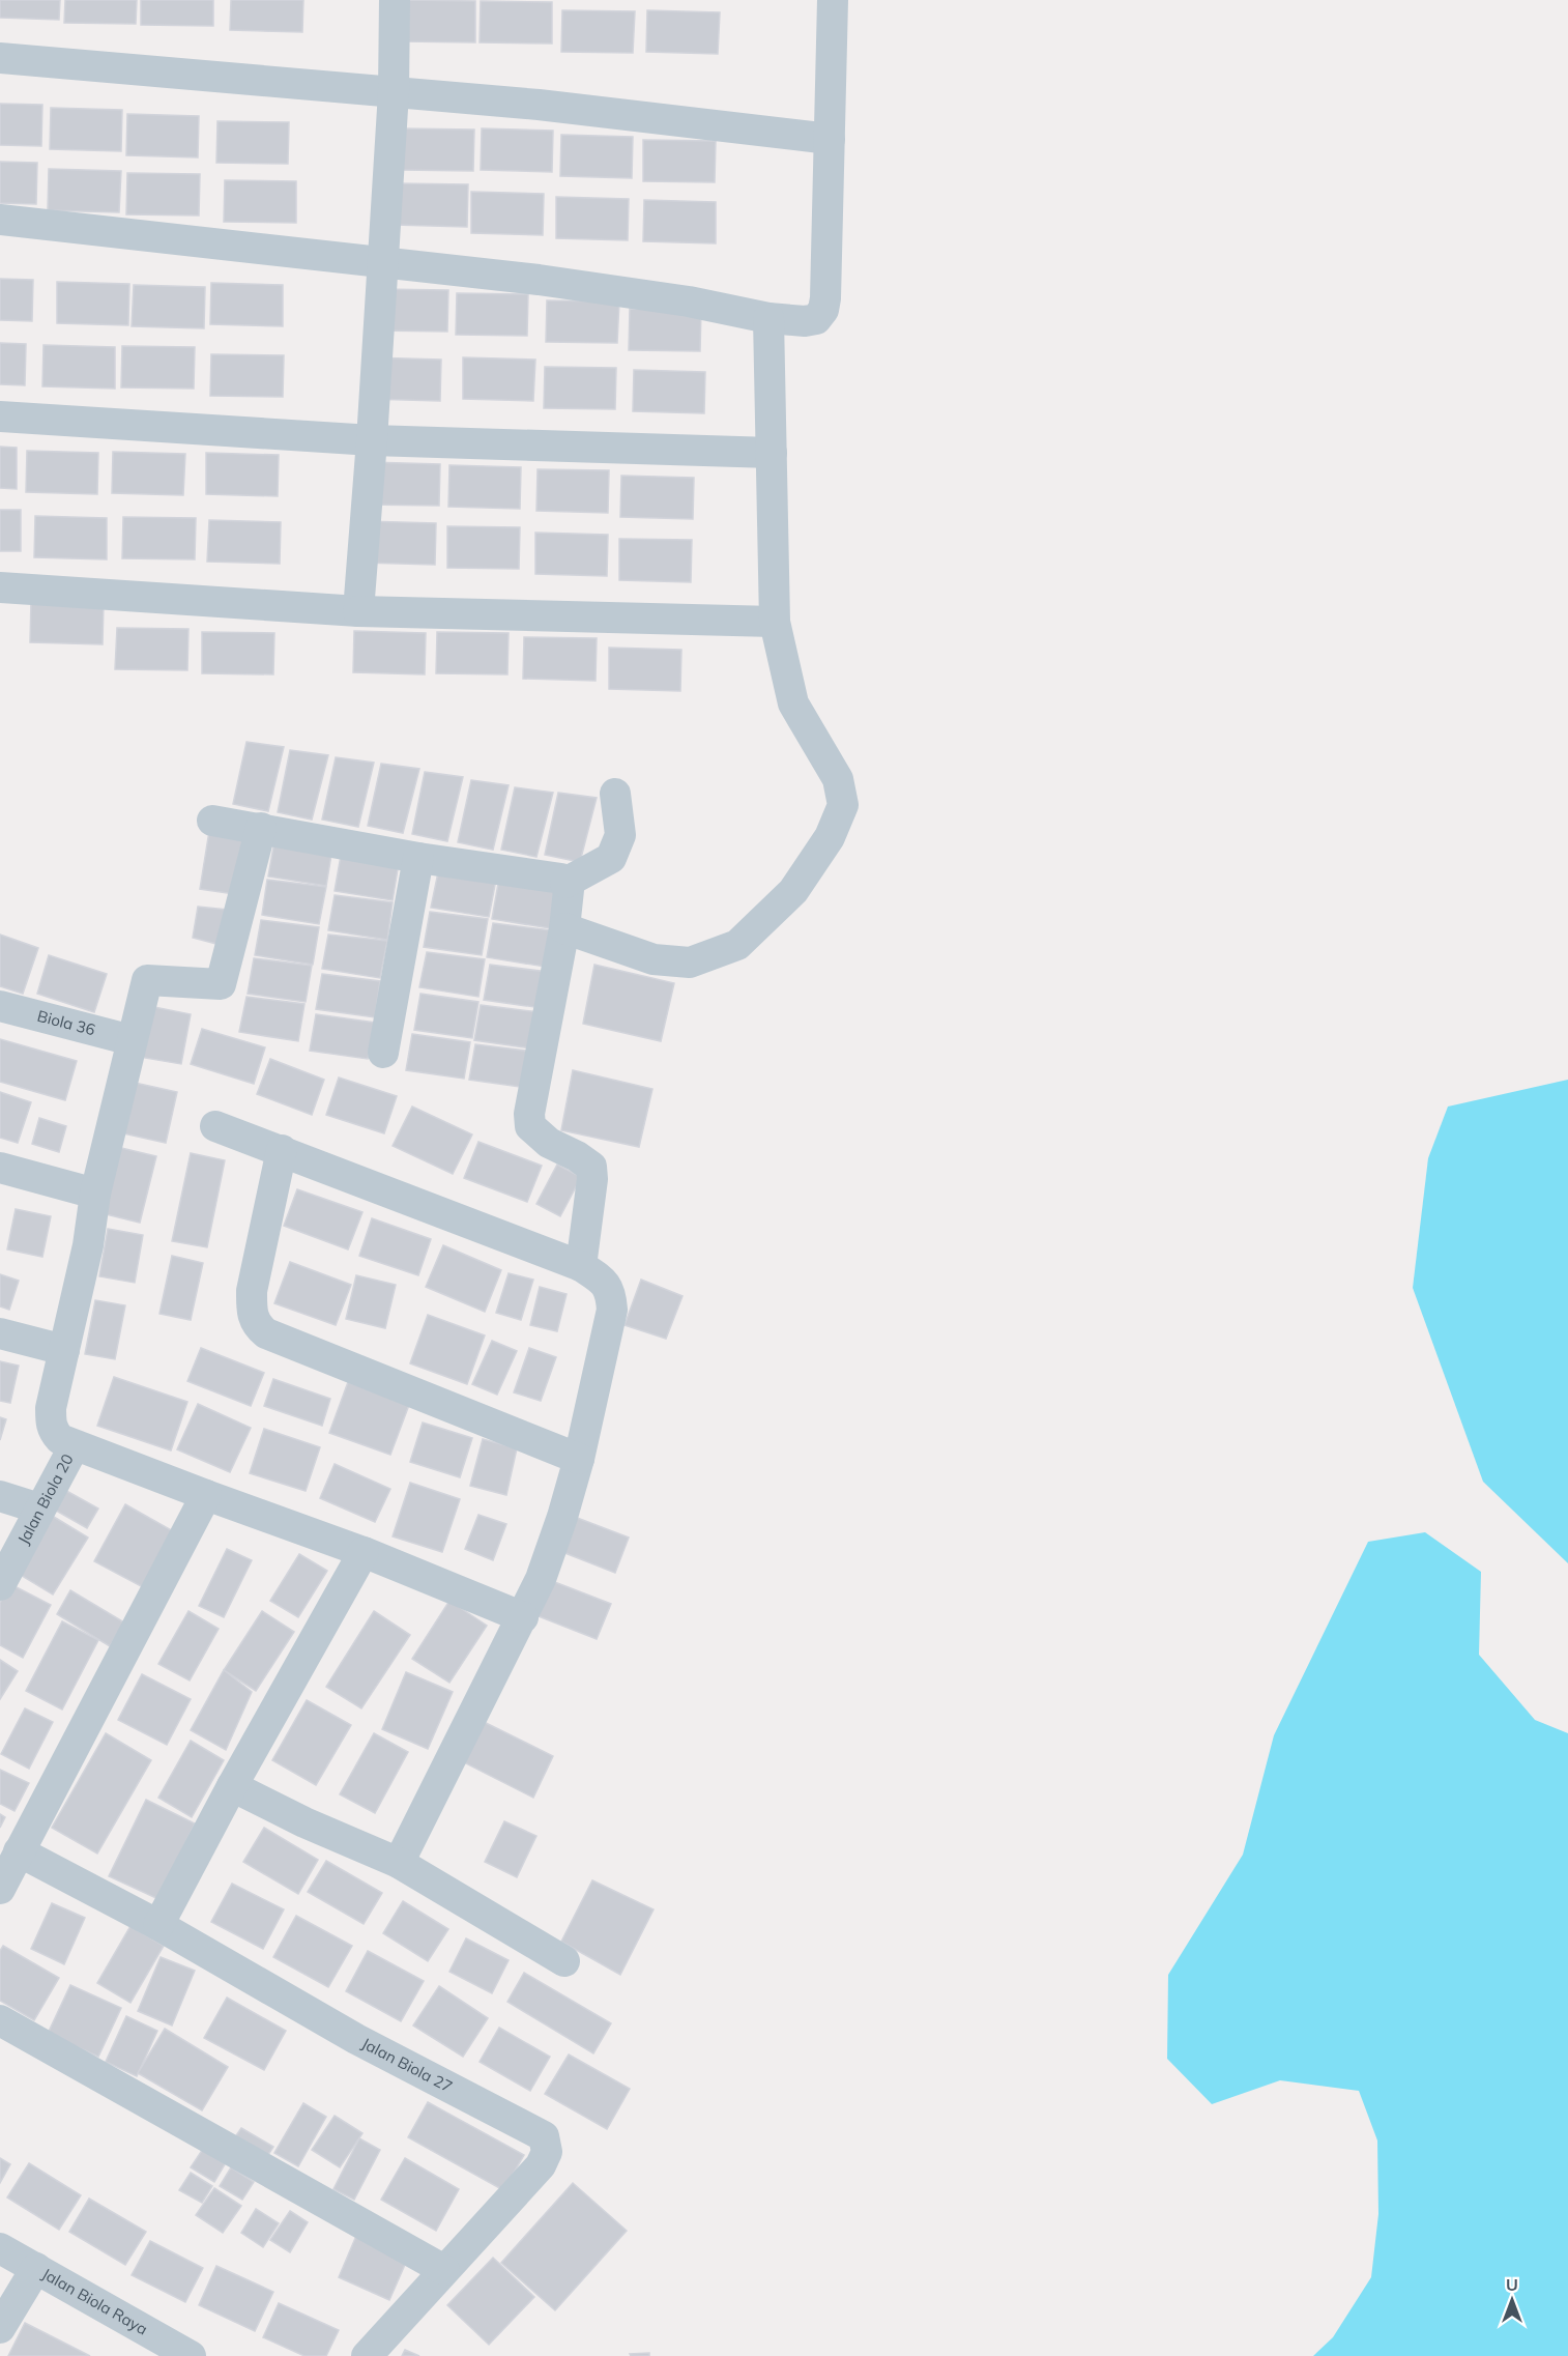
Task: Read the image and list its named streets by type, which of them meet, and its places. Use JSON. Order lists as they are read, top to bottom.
{
  "streets": {
    "street": [
      "Biola 36",
      "Jalan Biola 20",
      "Jalan Biola 27",
      "Jalan Biola Raya"
    ]
  },
  "north": "top"
}
